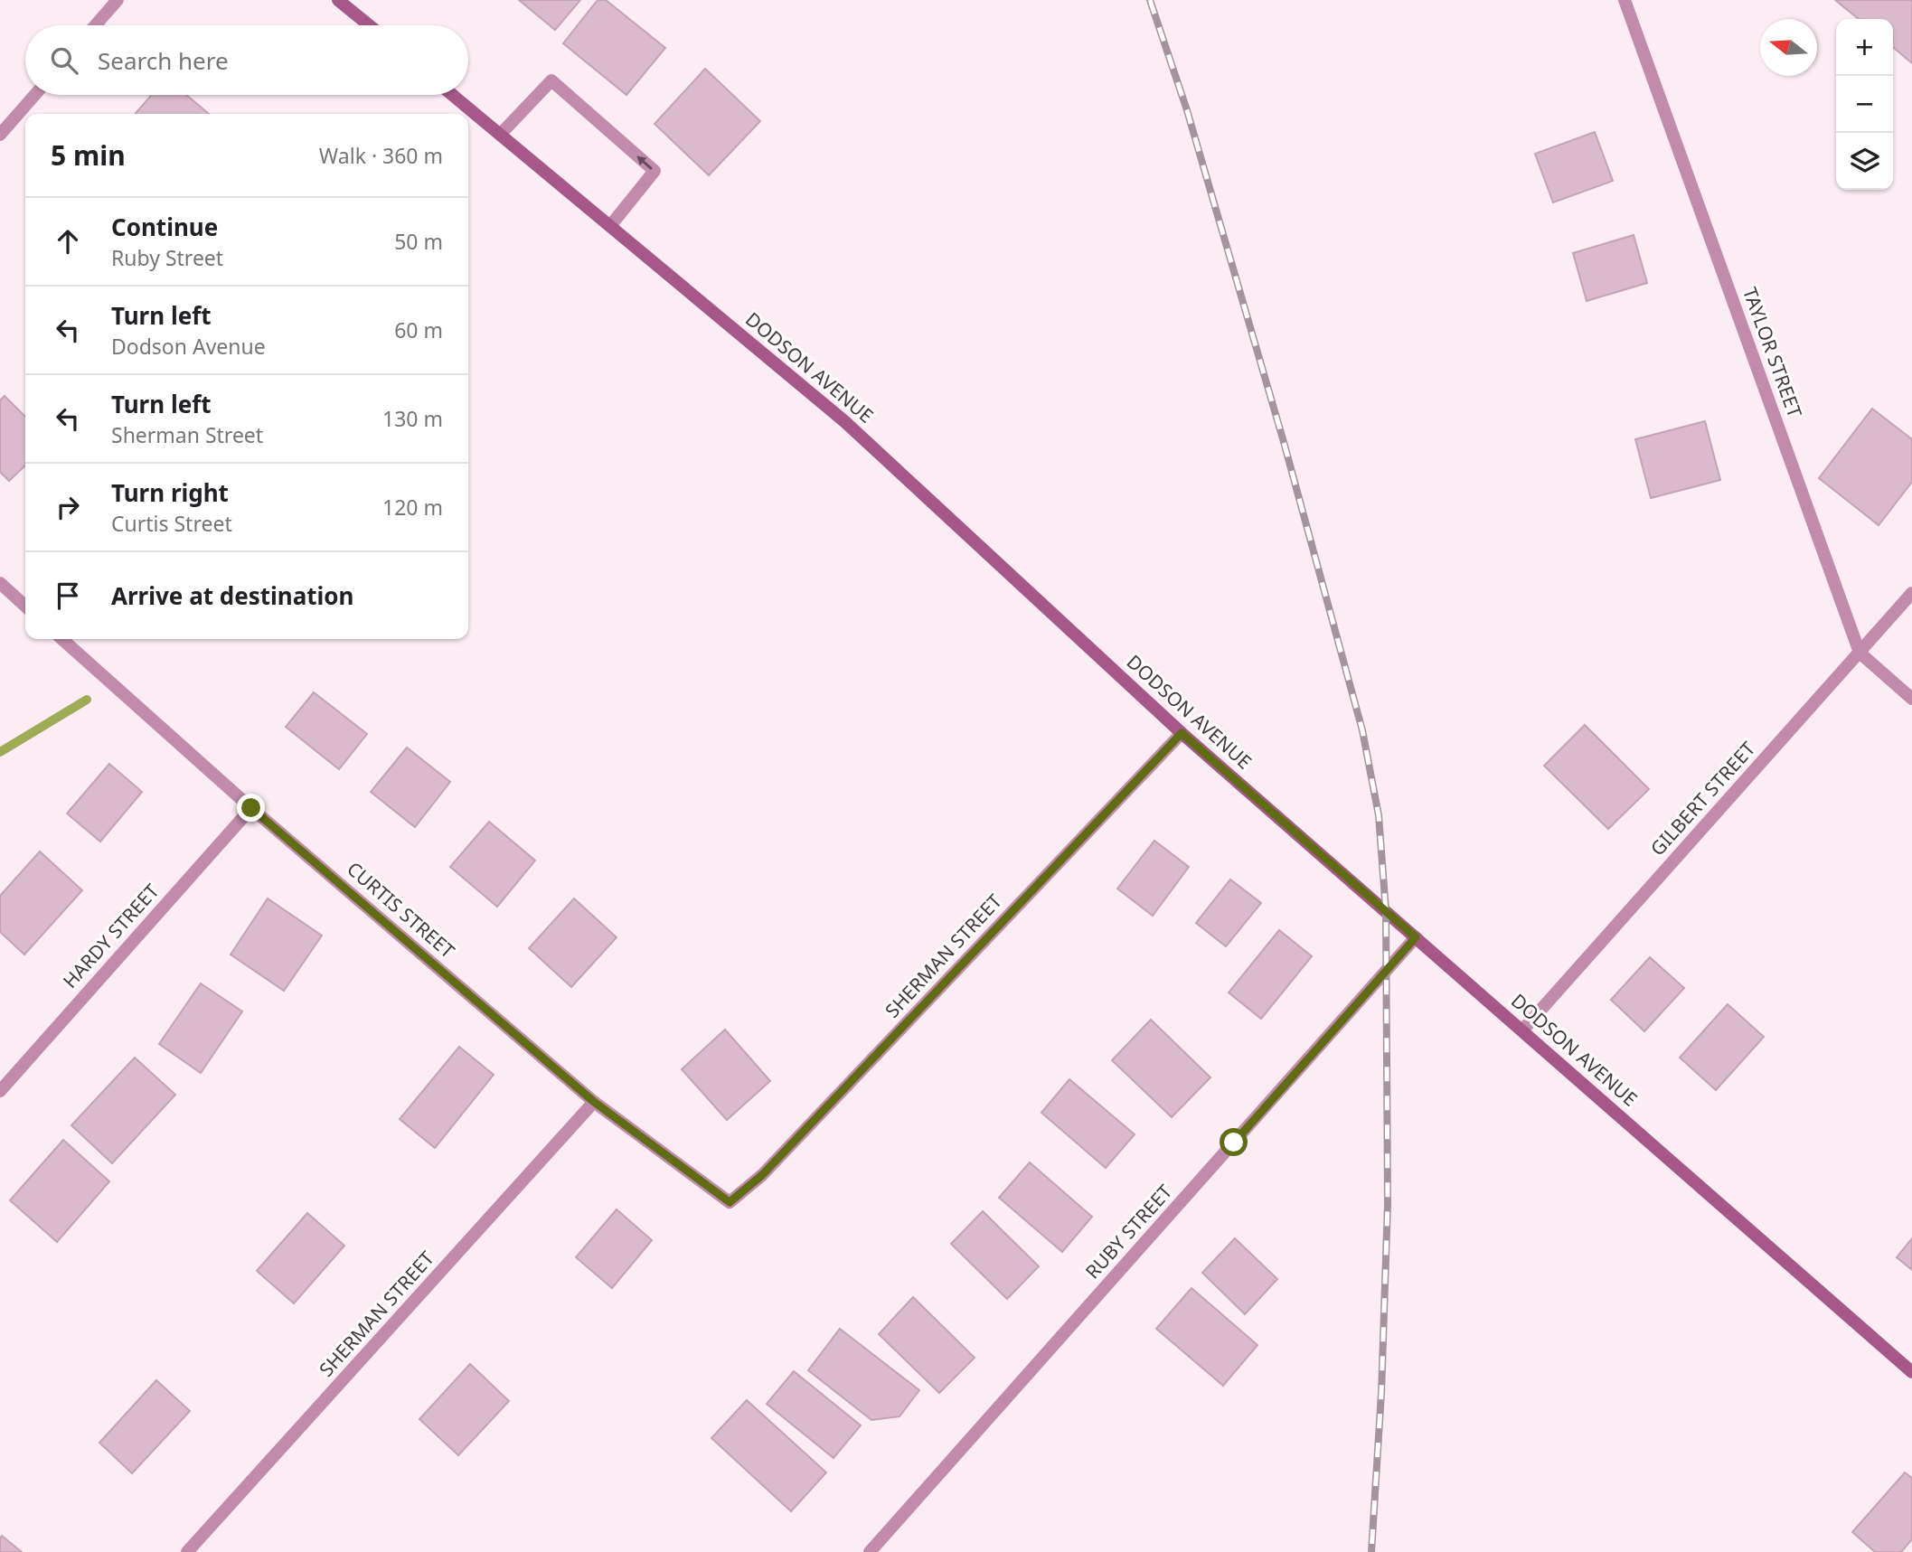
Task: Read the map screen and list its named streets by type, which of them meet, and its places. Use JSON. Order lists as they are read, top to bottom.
{
  "streets": {
    "main road": ["DODSON AVENUE"],
    "street": [
      "TAYLOR STREET",
      "GILBERT STREET",
      "CURTIS STREET",
      "HARDY STREET",
      "SHERMAN STREET",
      "RUBY STREET"
    ]
  },
  "crossings": [
    ["TAYLOR STREET", "GILBERT STREET"],
    ["DODSON AVENUE", "GILBERT STREET"],
    ["DODSON AVENUE", "SHERMAN STREET"],
    ["DODSON AVENUE", "RUBY STREET"],
    ["CURTIS STREET", "HARDY STREET"],
    ["CURTIS STREET", "SHERMAN STREET"]
  ],
  "north": "left",
  "page": {
    "map_buttons": ["+", "−"],
    "search": "Search here",
    "heading": ["5 min", "Walk · 360 m"],
    "list": [
      ["Continue", "Ruby Street", "50 m"],
      ["Turn left", "Dodson Avenue", "60 m"],
      ["Turn left", "Sherman Street", "130 m"],
      ["Turn right", "Curtis Street", "120 m"],
      "Arrive at destination"
    ]
  }
}
